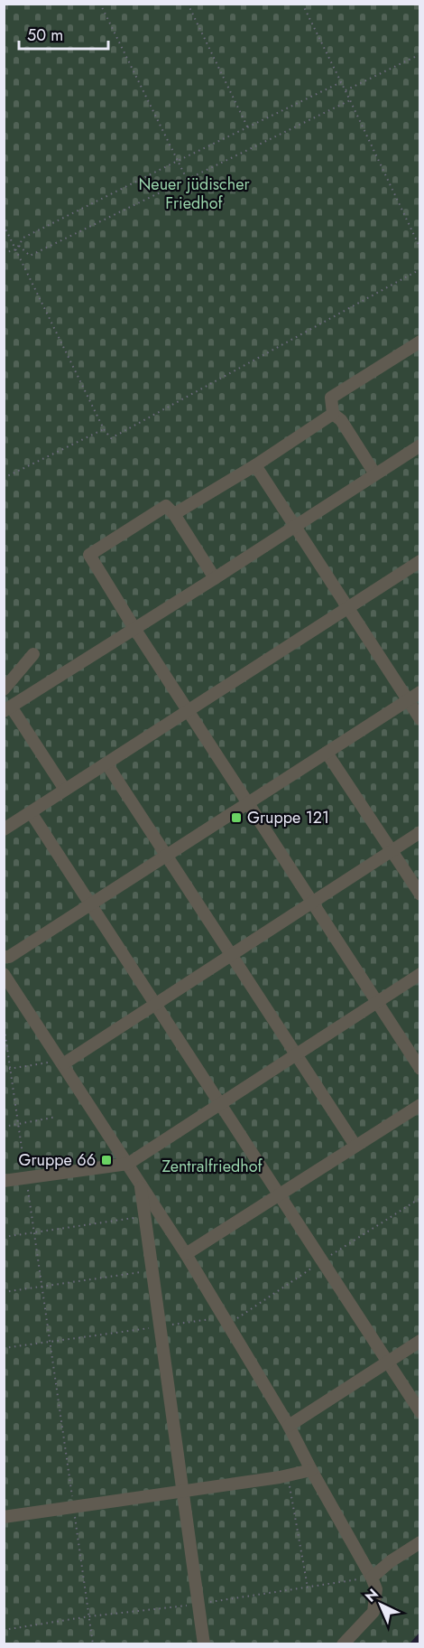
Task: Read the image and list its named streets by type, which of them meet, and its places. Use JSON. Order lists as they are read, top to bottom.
{
  "parks": ["Neuer jüdischer Friedhof", "Zentralfriedhof"],
  "places": {
    "transit": ["Gruppe 121", "Gruppe 66"]
  },
  "scale_bar": "50 m",
  "north": "top left"
}
